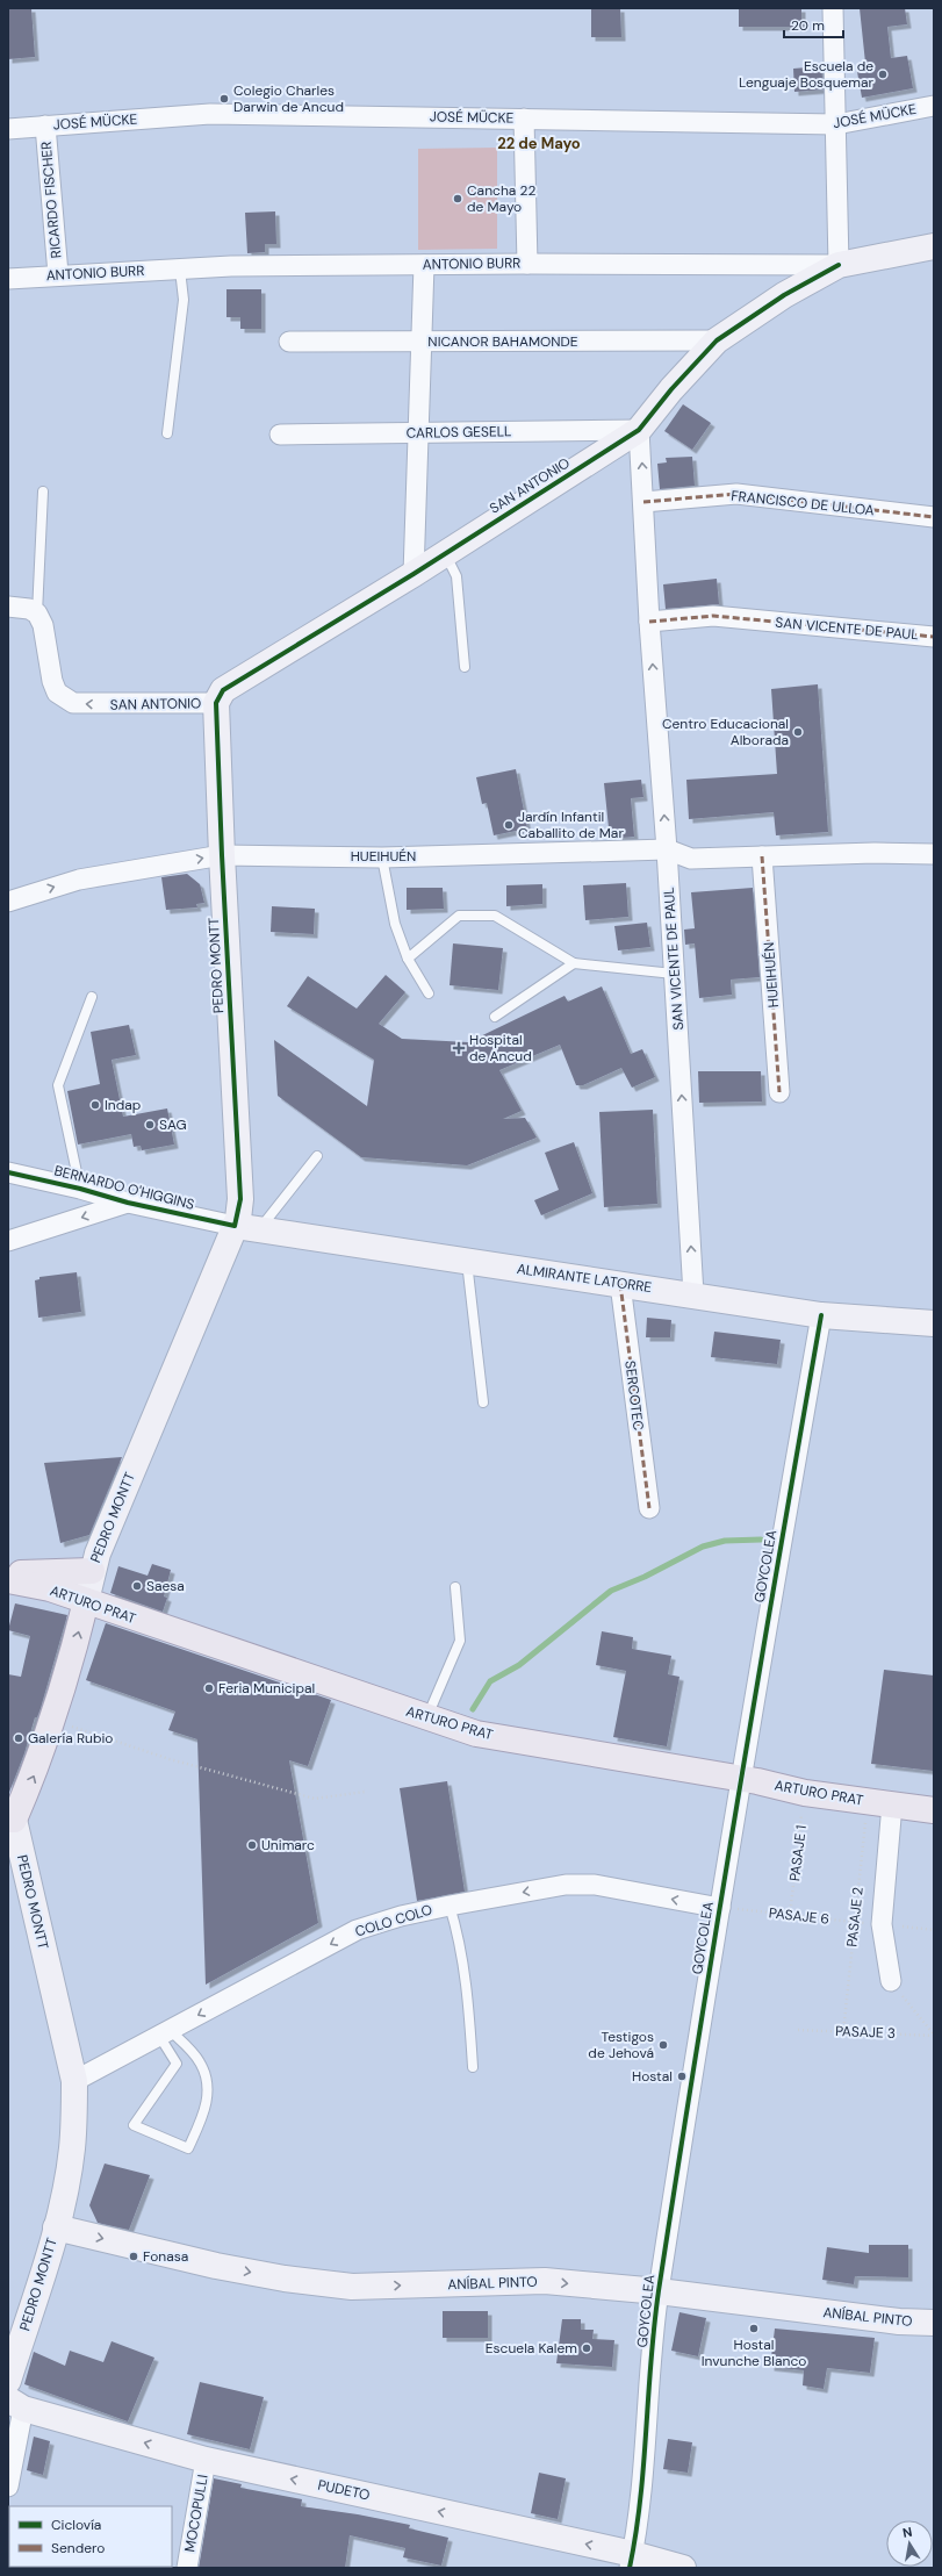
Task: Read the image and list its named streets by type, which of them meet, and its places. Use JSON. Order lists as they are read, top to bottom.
{
  "streets": {
    "main road": ["PEDRO MONTT", "ARTURO PRAT"],
    "street": [
      "JOSÉ MÜCKE",
      "RICARDO FISCHER",
      "ANTONIO BURR",
      "NICANOR BAHAMONDE",
      "CARLOS GESELL",
      "SAN ANTONIO",
      "FRANCISCO DE ULLOA",
      "SAN VICENTE DE PAUL",
      "HUEIHUÉN",
      "BERNARDO O'HIGGINS",
      "ALMIRANTE LATORRE",
      "SERCOTEC",
      "GOYCOLEA",
      "COLO COLO",
      "ANÍBAL PINTO",
      "PUDETO",
      "MOCOPULLI"
    ],
    "path": [
      "PASAJE 1",
      "PASAJE 6",
      "PASAJE 2",
      "PASAJE 3"
    ]
  },
  "crossings": [
    ["JOSÉ MÜCKE", "RICARDO FISCHER"],
    ["RICARDO FISCHER", "ANTONIO BURR"],
    ["ANTONIO BURR", "SAN ANTONIO"],
    ["NICANOR BAHAMONDE", "SAN ANTONIO"],
    ["CARLOS GESELL", "SAN ANTONIO"],
    ["CARLOS GESELL", "SAN VICENTE DE PAUL"],
    ["SAN ANTONIO", "SAN VICENTE DE PAUL"],
    ["SAN ANTONIO", "PEDRO MONTT"],
    ["FRANCISCO DE ULLOA", "SAN VICENTE DE PAUL"],
    ["SAN VICENTE DE PAUL", "HUEIHUÉN"],
    ["SAN VICENTE DE PAUL", "ALMIRANTE LATORRE"],
    ["HUEIHUÉN", "PEDRO MONTT"],
    ["PEDRO MONTT", "BERNARDO O'HIGGINS"],
    ["PEDRO MONTT", "ALMIRANTE LATORRE"],
    ["PEDRO MONTT", "ARTURO PRAT"],
    ["PEDRO MONTT", "COLO COLO"],
    ["PEDRO MONTT", "ANÍBAL PINTO"],
    ["BERNARDO O'HIGGINS", "ALMIRANTE LATORRE"],
    ["ALMIRANTE LATORRE", "SERCOTEC"],
    ["ALMIRANTE LATORRE", "GOYCOLEA"],
    ["GOYCOLEA", "ARTURO PRAT"],
    ["GOYCOLEA", "PASAJE 6"],
    ["GOYCOLEA", "COLO COLO"],
    ["GOYCOLEA", "ANÍBAL PINTO"],
    ["GOYCOLEA", "PUDETO"],
    ["ARTURO PRAT", "PASAJE 1"],
    ["ARTURO PRAT", "PASAJE 2"],
    ["PASAJE 1", "PASAJE 6"],
    ["PASAJE 6", "PASAJE 2"],
    ["PASAJE 6", "COLO COLO"],
    ["PASAJE 2", "PASAJE 3"],
    ["PUDETO", "MOCOPULLI"]
  ],
  "one_way": [
    "SAN VICENTE DE PAUL",
    "COLO COLO",
    "ANÍBAL PINTO",
    "PUDETO"
  ],
  "districts": ["22 de Mayo"],
  "places": {
    "other": [
      "Escuela de Lenguaje Bosquemar",
      "Colegio Charles Darwin de Ancud",
      "Cancha 22 de Mayo",
      "Centro Educacional Alborada",
      "Jardín Infantil Caballito de Mar",
      "Indap",
      "SAG",
      "Saesa",
      "Feria Municipal",
      "Galería Rubio",
      "Unimarc",
      "Testigos de Jehová",
      "Hostal",
      "Fonasa",
      "Hostal Invunche Blanco",
      "Escuela Kalem"
    ],
    "health": ["Hospital de Ancud"]
  },
  "legend": ["Ciclovía", "Sendero"],
  "scale_bar": "20 m",
  "north": "top"
}
